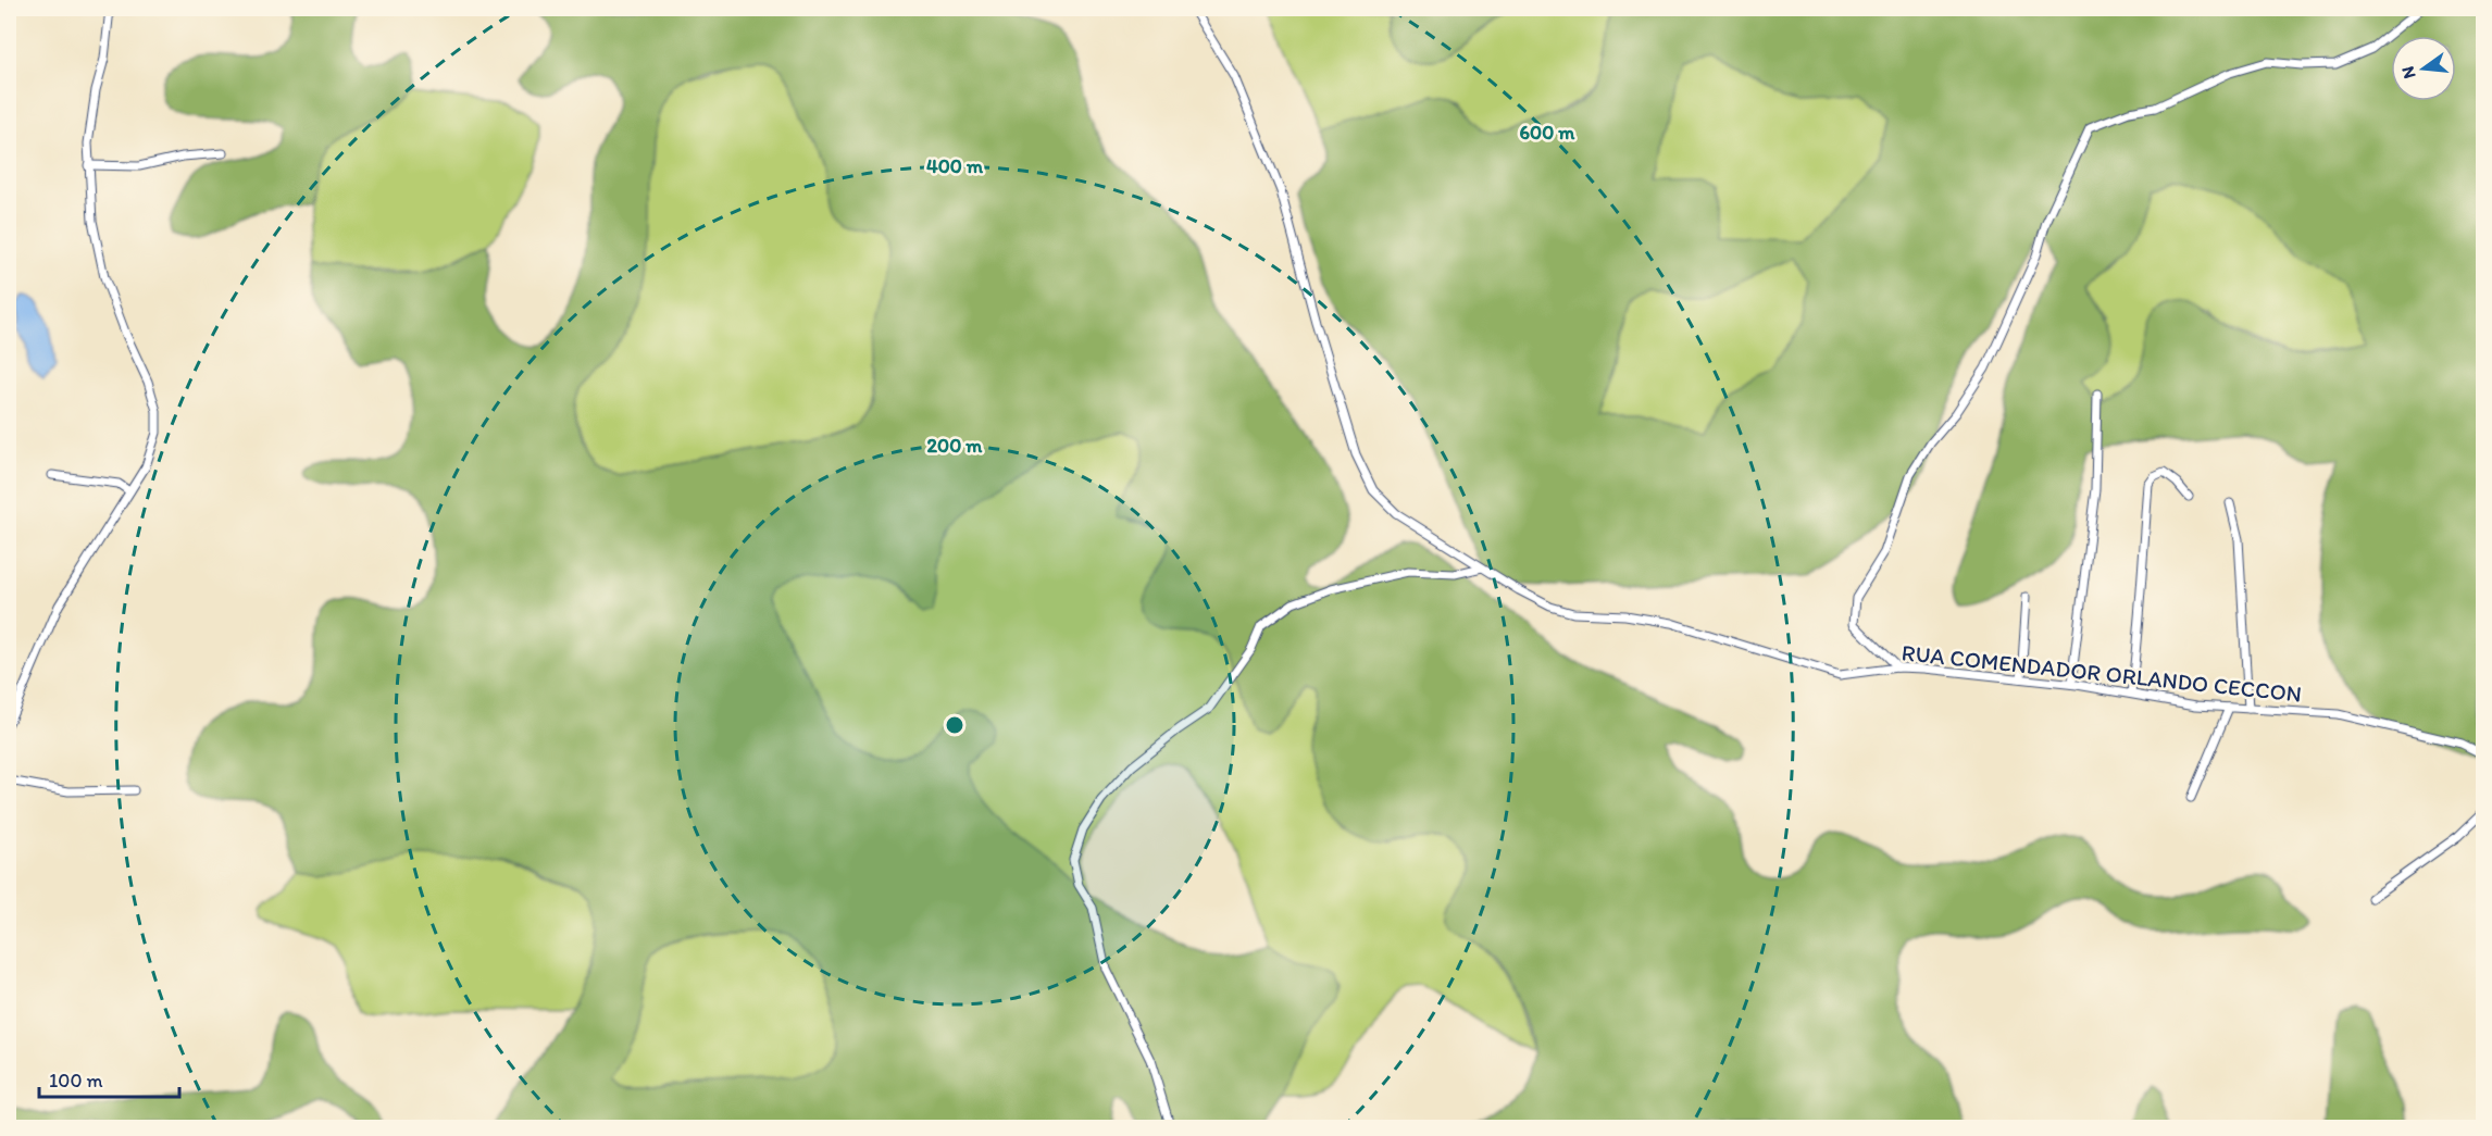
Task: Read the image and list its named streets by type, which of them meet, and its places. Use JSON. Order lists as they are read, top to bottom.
{
  "streets": {
    "street": ["RUA COMENDADOR ORLANDO CECCON"]
  },
  "scale_bar": "100 m",
  "north": "left",
  "rings": ["600 m", "400 m", "200 m"]
}
